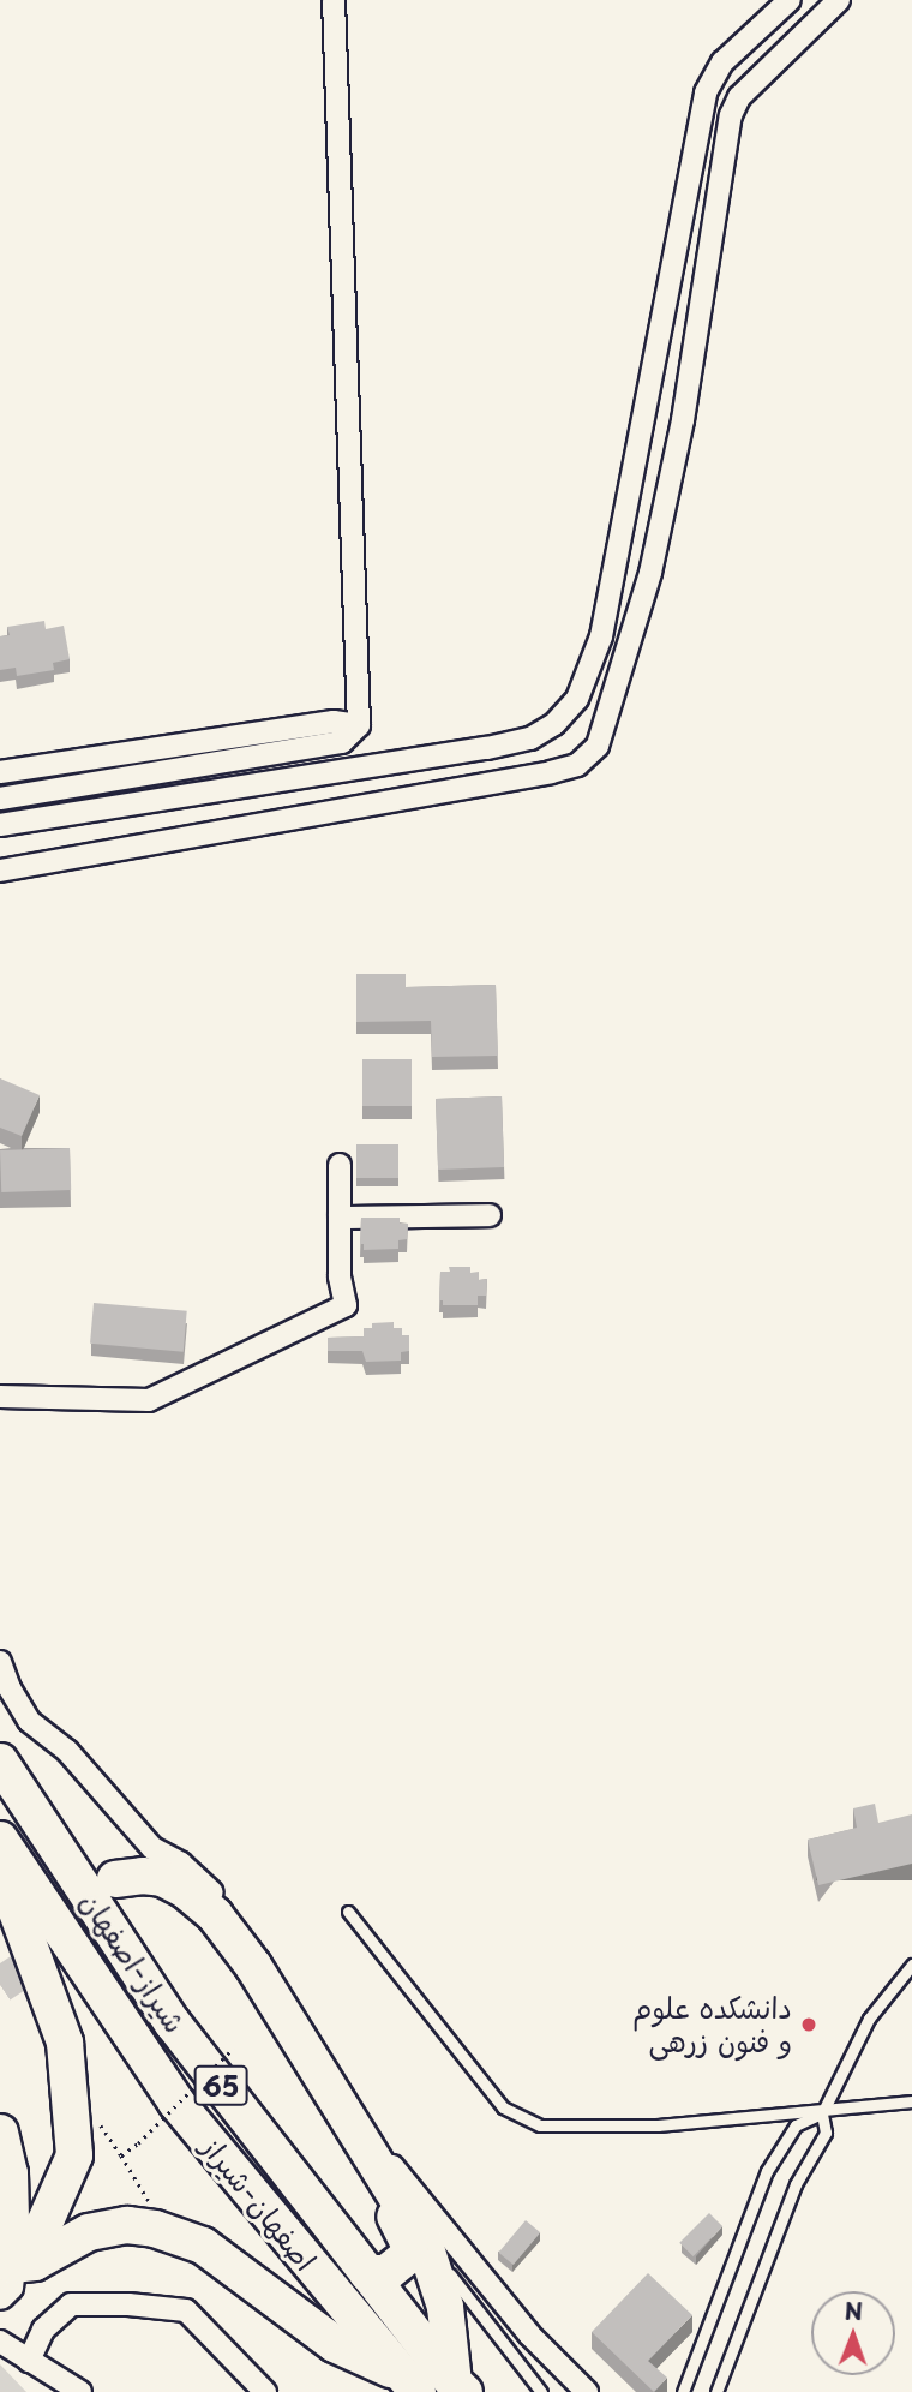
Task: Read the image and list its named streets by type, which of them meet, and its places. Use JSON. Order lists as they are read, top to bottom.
{
  "streets": {
    "highway": ["شیراز-اصفهان", "65", "اصفهان-شیراز"]
  },
  "places": ["دانشکده علوم و فنون زرهی"],
  "north": "top"
}
